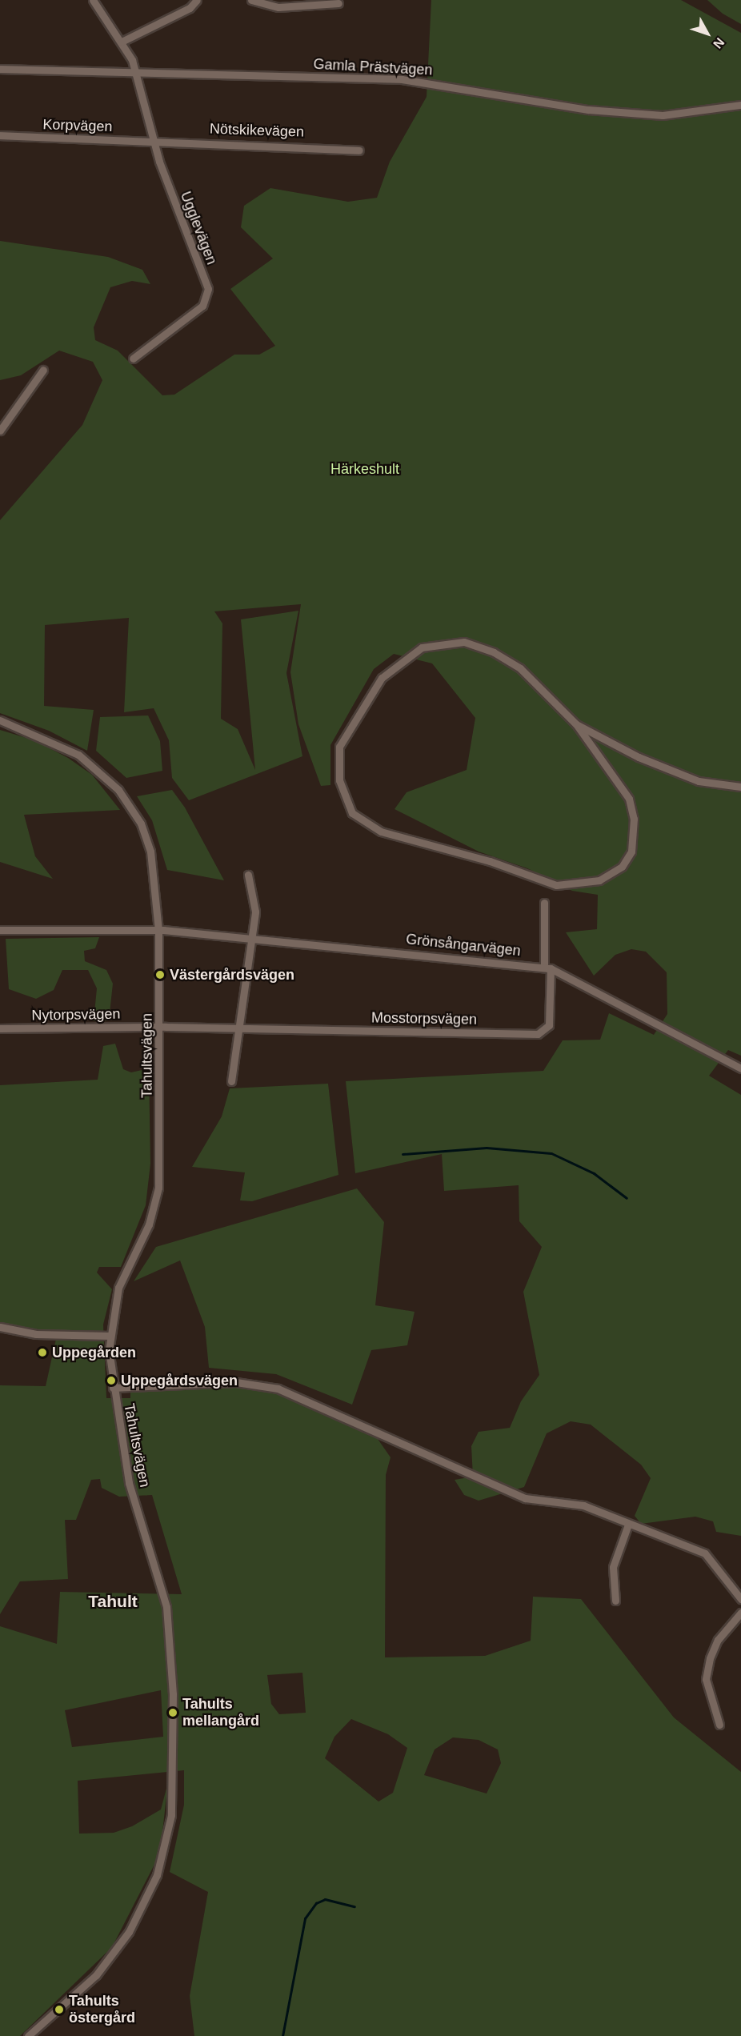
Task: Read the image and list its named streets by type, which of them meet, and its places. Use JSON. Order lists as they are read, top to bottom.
{
  "streets": {
    "street": [
      "Gamla Prästvägen",
      "Korpvägen",
      "Nötskikevägen",
      "Ugglevägen",
      "Grönsångarvägen",
      "Nytorpsvägen",
      "Mosstorpsvägen",
      "Tahultsvägen"
    ]
  },
  "crossings": [
    ["Gamla Prästvägen", "Ugglevägen"],
    ["Korpvägen", "Nötskikevägen"],
    ["Korpvägen", "Ugglevägen"],
    ["Nötskikevägen", "Ugglevägen"],
    ["Grönsångarvägen", "Mosstorpsvägen"],
    ["Grönsångarvägen", "Tahultsvägen"],
    ["Nytorpsvägen", "Mosstorpsvägen"],
    ["Nytorpsvägen", "Tahultsvägen"],
    ["Mosstorpsvägen", "Tahultsvägen"]
  ],
  "districts": ["Tahult"],
  "parks": ["Härkeshult"],
  "places": [
    "Västergårdsvägen",
    "Uppegården",
    "Uppegårdsvägen",
    "Tahults mellangård",
    "Tahults östergård"
  ],
  "north": "bottom right"
}
